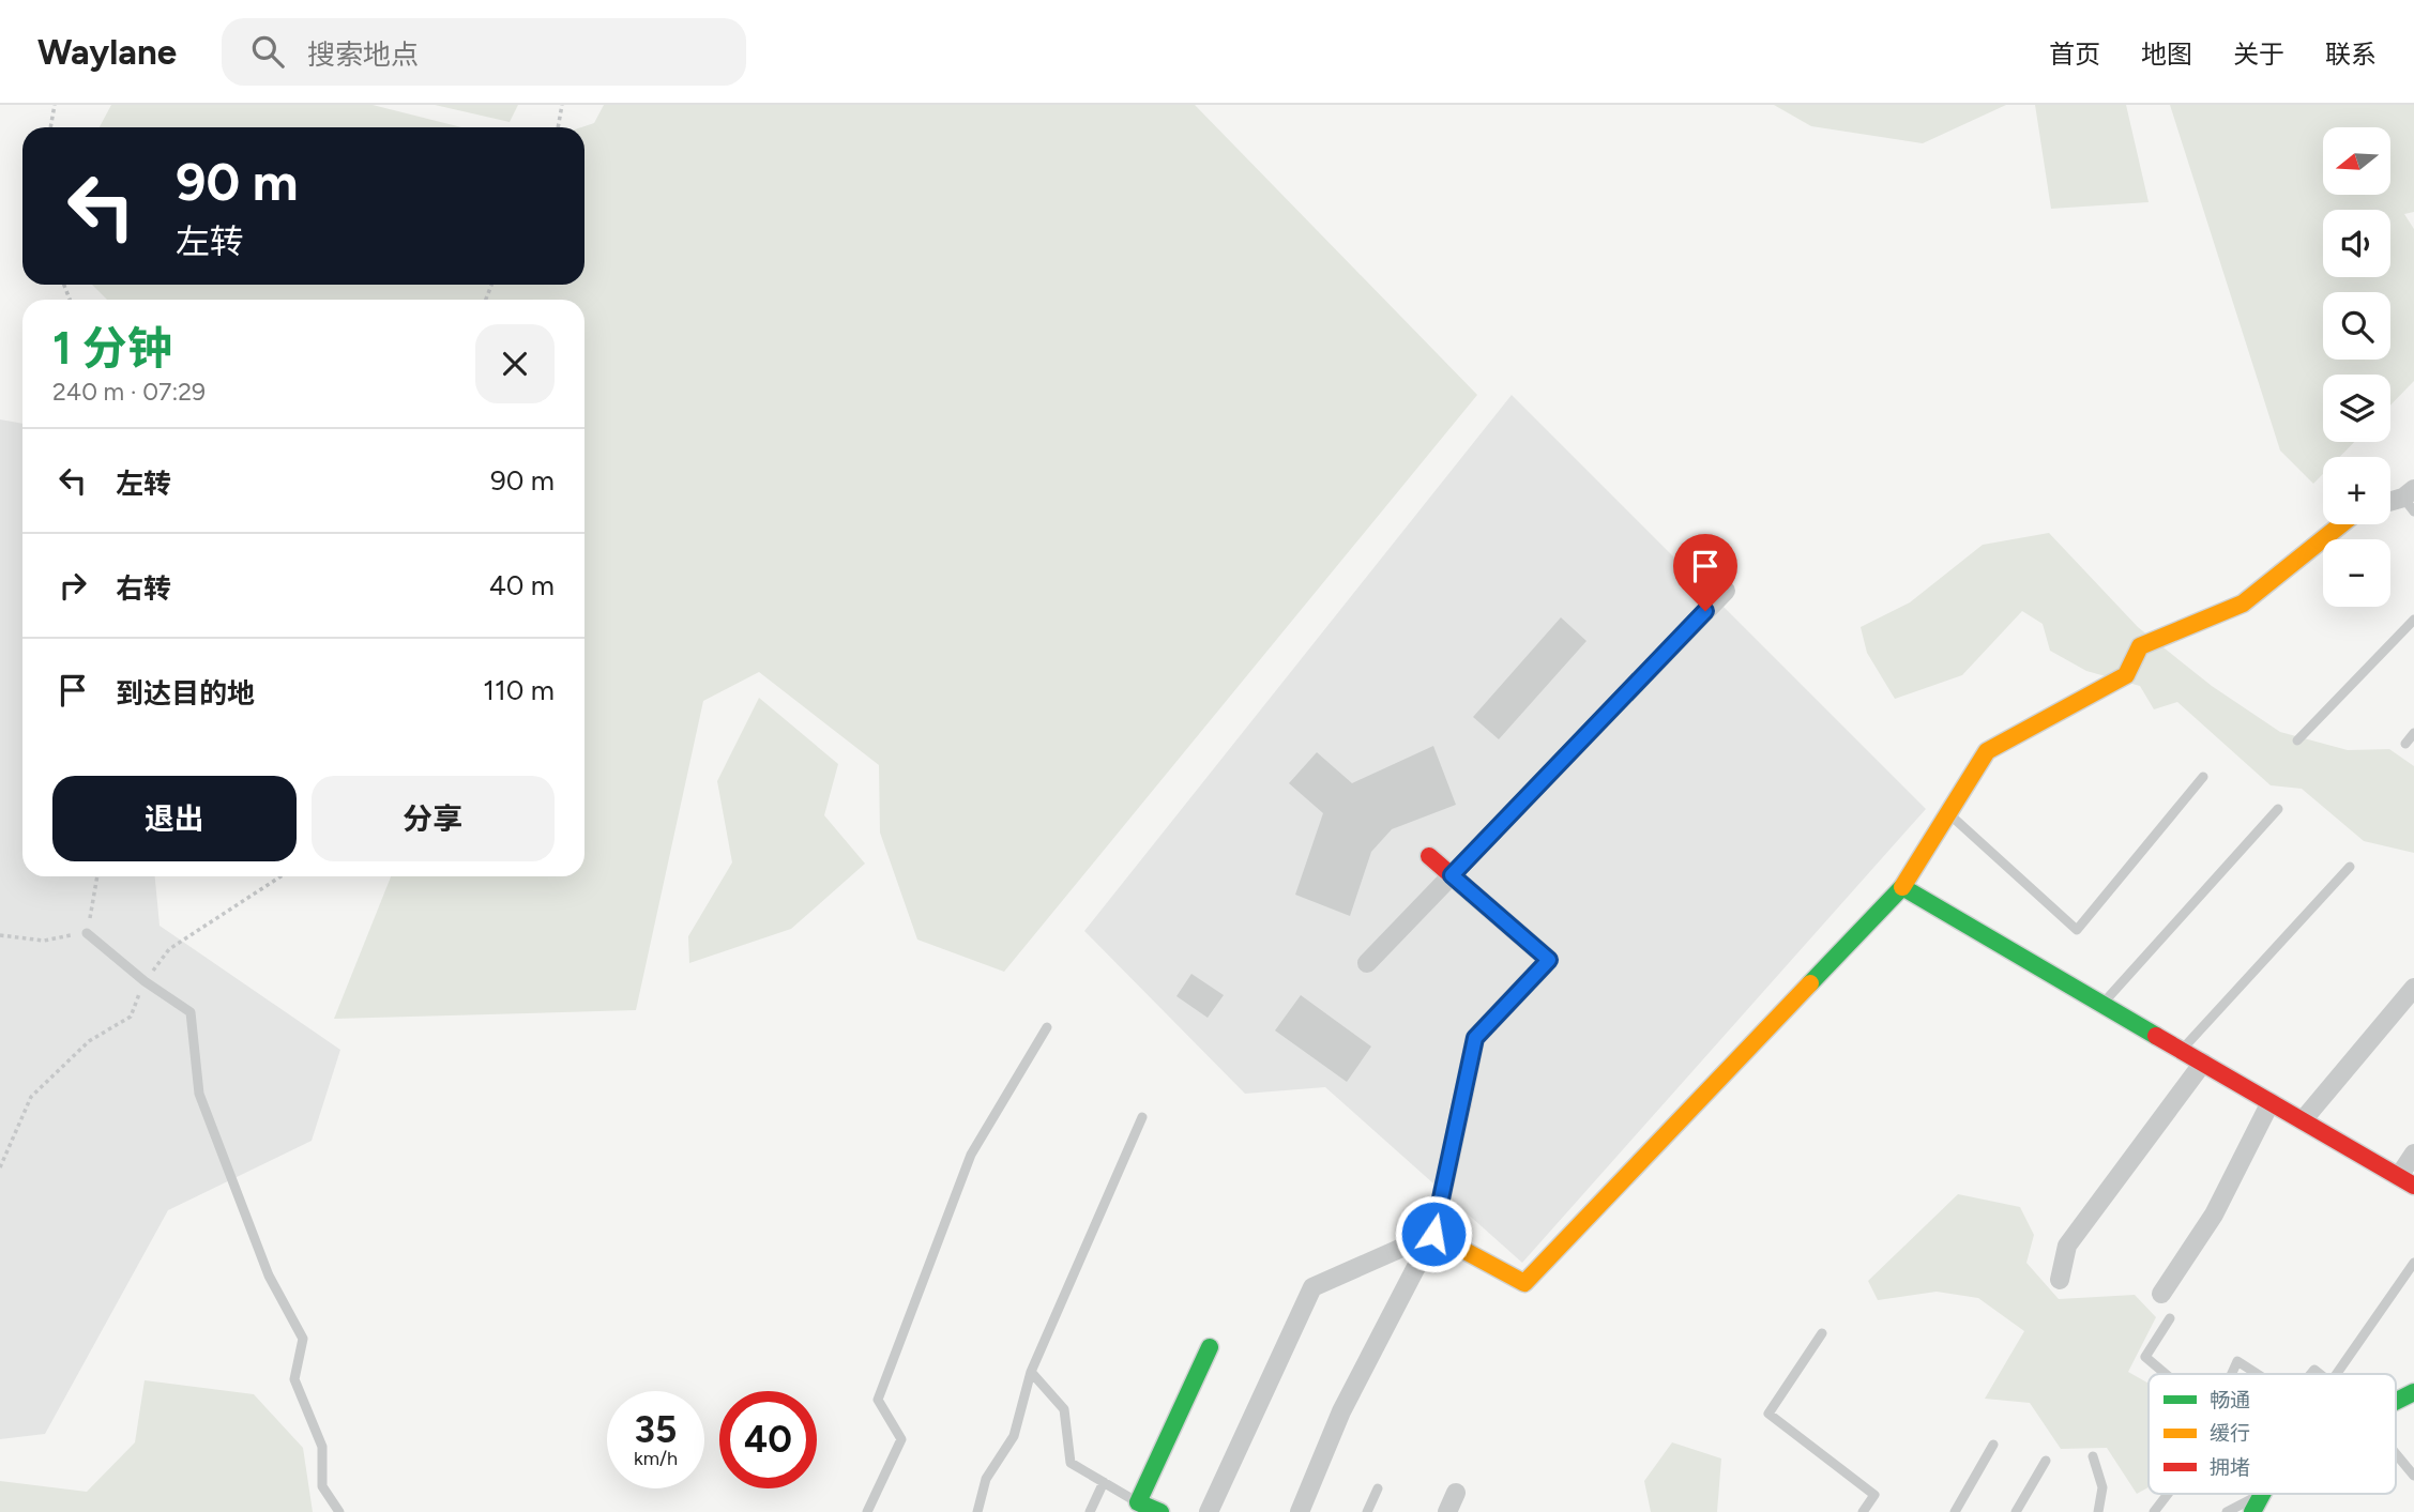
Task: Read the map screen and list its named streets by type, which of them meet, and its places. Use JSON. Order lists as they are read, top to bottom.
{
  "legend": ["畅通", "缓行", "拥堵"],
  "north": "left",
  "page": {
    "header": "Waylane",
    "search": "搜索地点",
    "nav": [
      "首页",
      "地图",
      "关于",
      "联系"
    ],
    "map_buttons": ["+", "−"],
    "turn": ["90 m", "左转"],
    "heading": ["1 分钟", "240 m · 07:29"],
    "list": [
      {
        "name": "左转",
        "value": "90 m"
      },
      {
        "name": "右转",
        "value": "40 m"
      },
      {
        "name": "到达目的地",
        "value": "110 m"
      }
    ],
    "buttons": ["退出", "分享"],
    "speed": "35 km/h",
    "limit": "40"
  }
}
